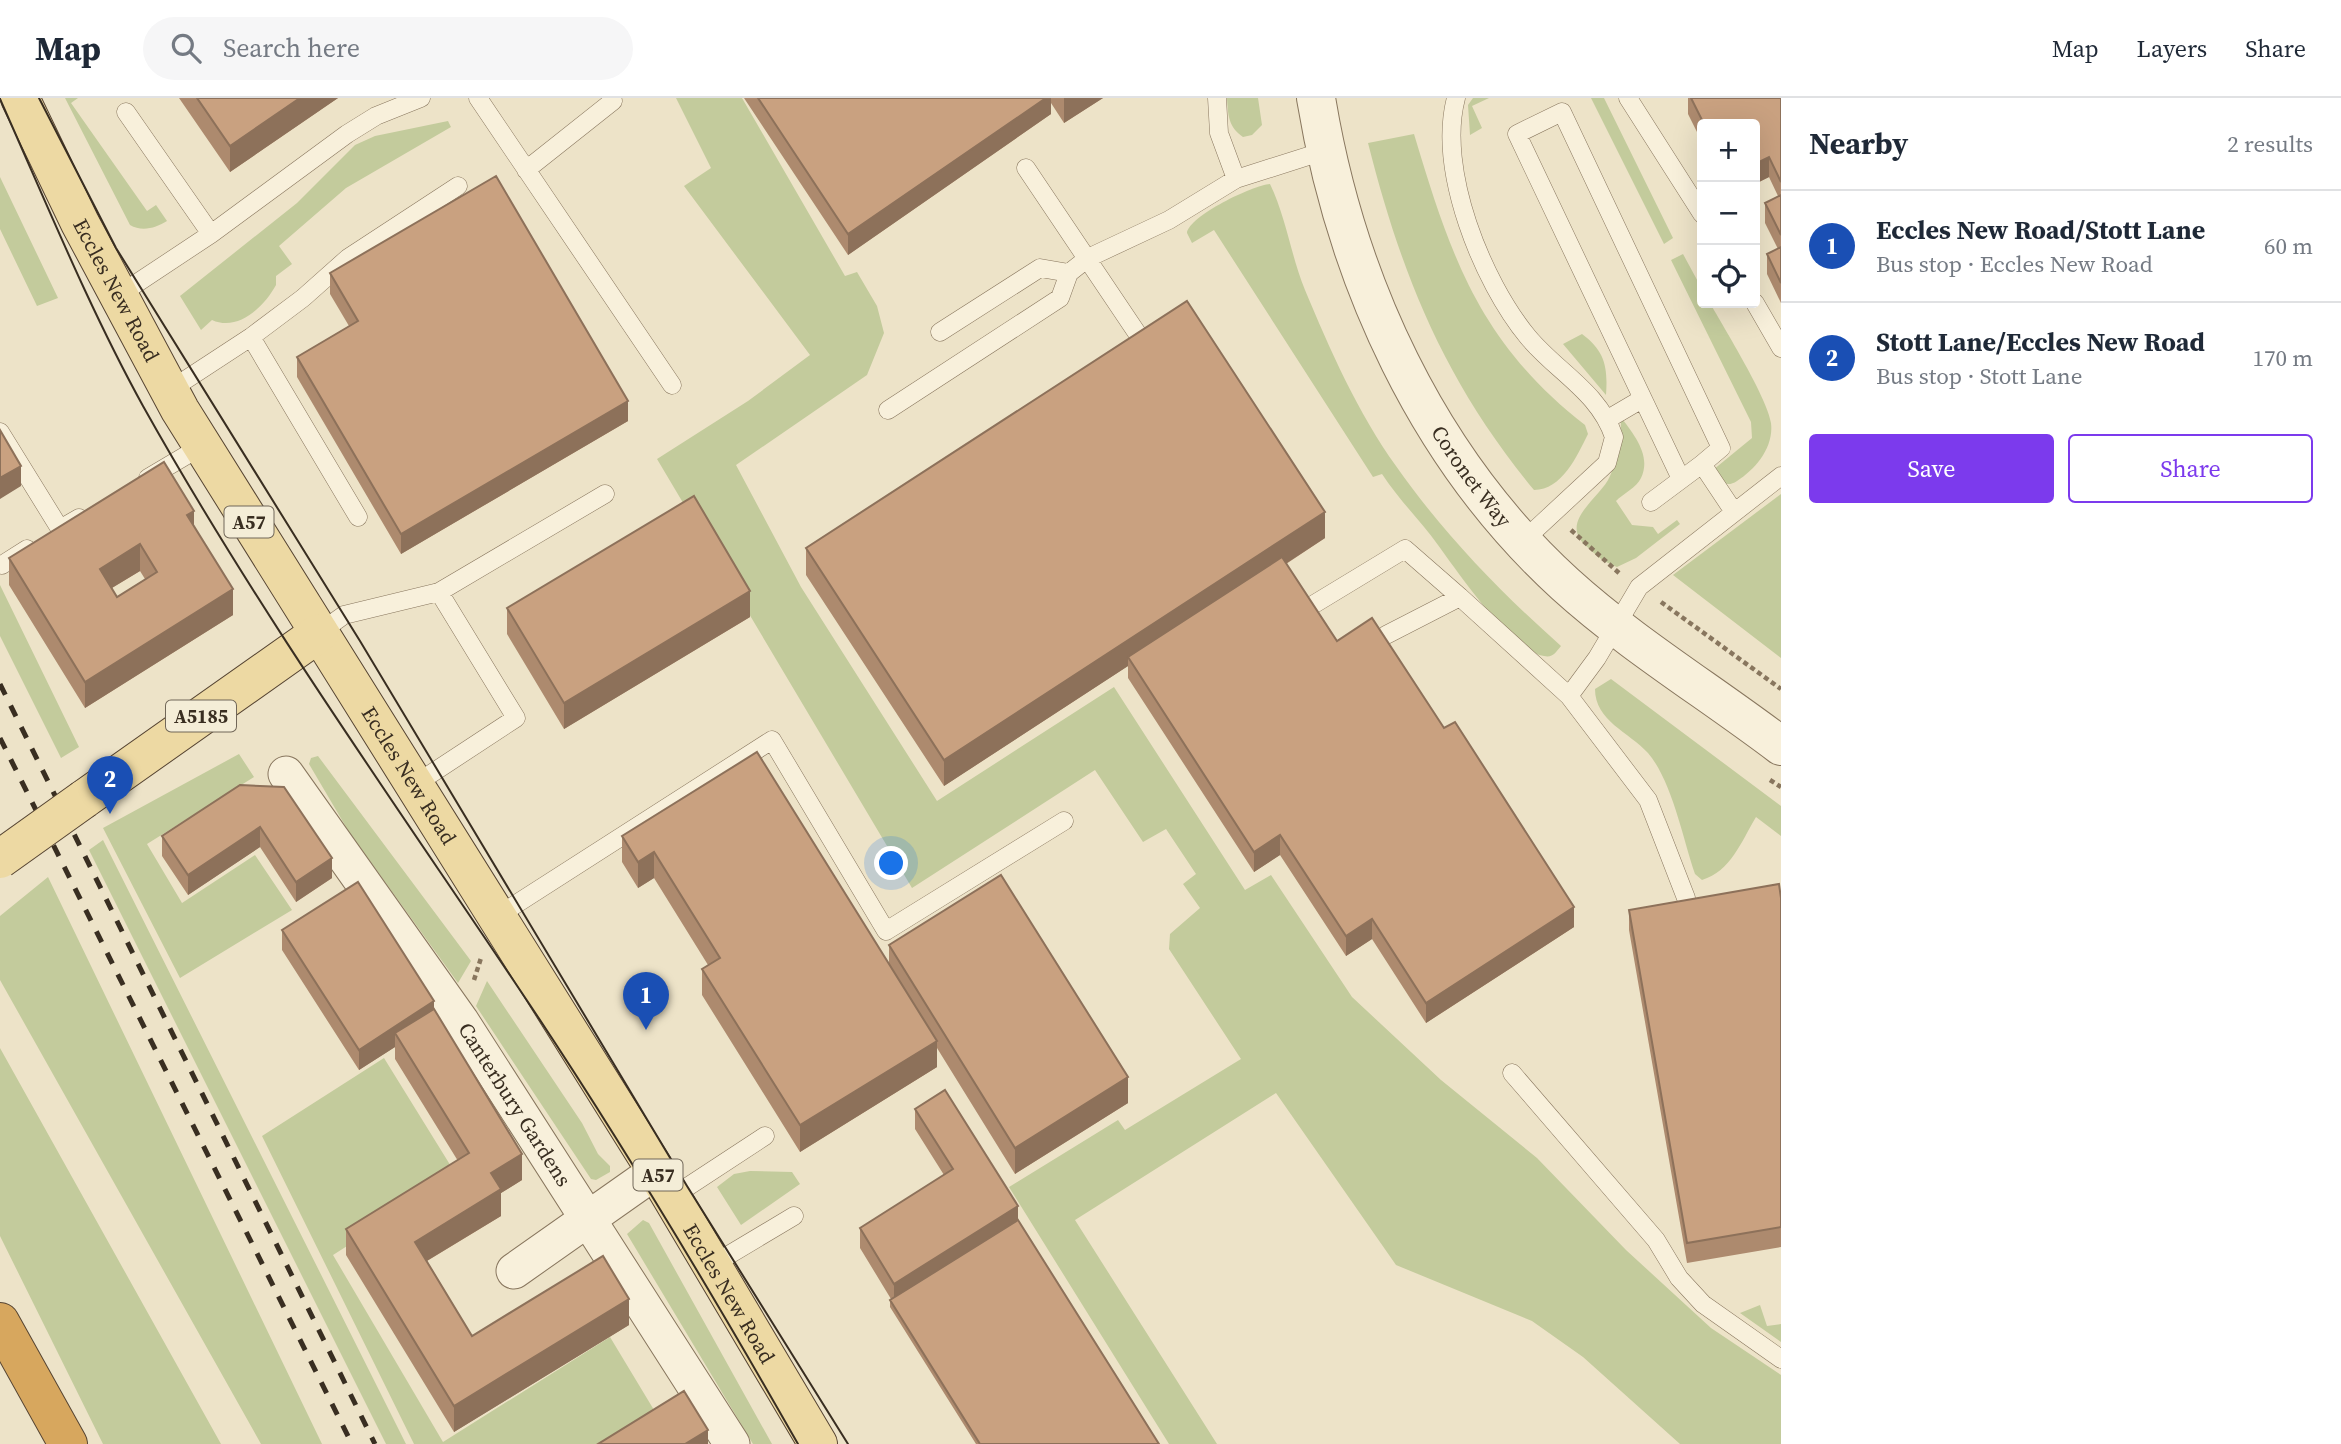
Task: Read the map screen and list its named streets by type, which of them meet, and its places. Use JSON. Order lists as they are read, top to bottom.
{
  "streets": {
    "main road": ["Eccles New Road", "A57", "A5185"],
    "street": ["Coronet Way", "Canterbury Gardens"]
  },
  "crossings": [
    ["Eccles New Road", "A5185"]
  ],
  "page": {
    "header": "Map",
    "search": "Search here",
    "nav": ["Map", "Layers", "Share"],
    "heading": ["Nearby", "2 results"],
    "map_buttons": ["+", "−"],
    "list": [
      {
        "mark": "1",
        "name": "Eccles New Road/Stott Lane",
        "note": "Bus stop · Eccles New Road",
        "value": "60 m"
      },
      {
        "mark": "2",
        "name": "Stott Lane/Eccles New Road",
        "note": "Bus stop · Stott Lane",
        "value": "170 m"
      }
    ],
    "buttons": ["Save", "Share"],
    "pins": ["2", "1"]
  }
}
